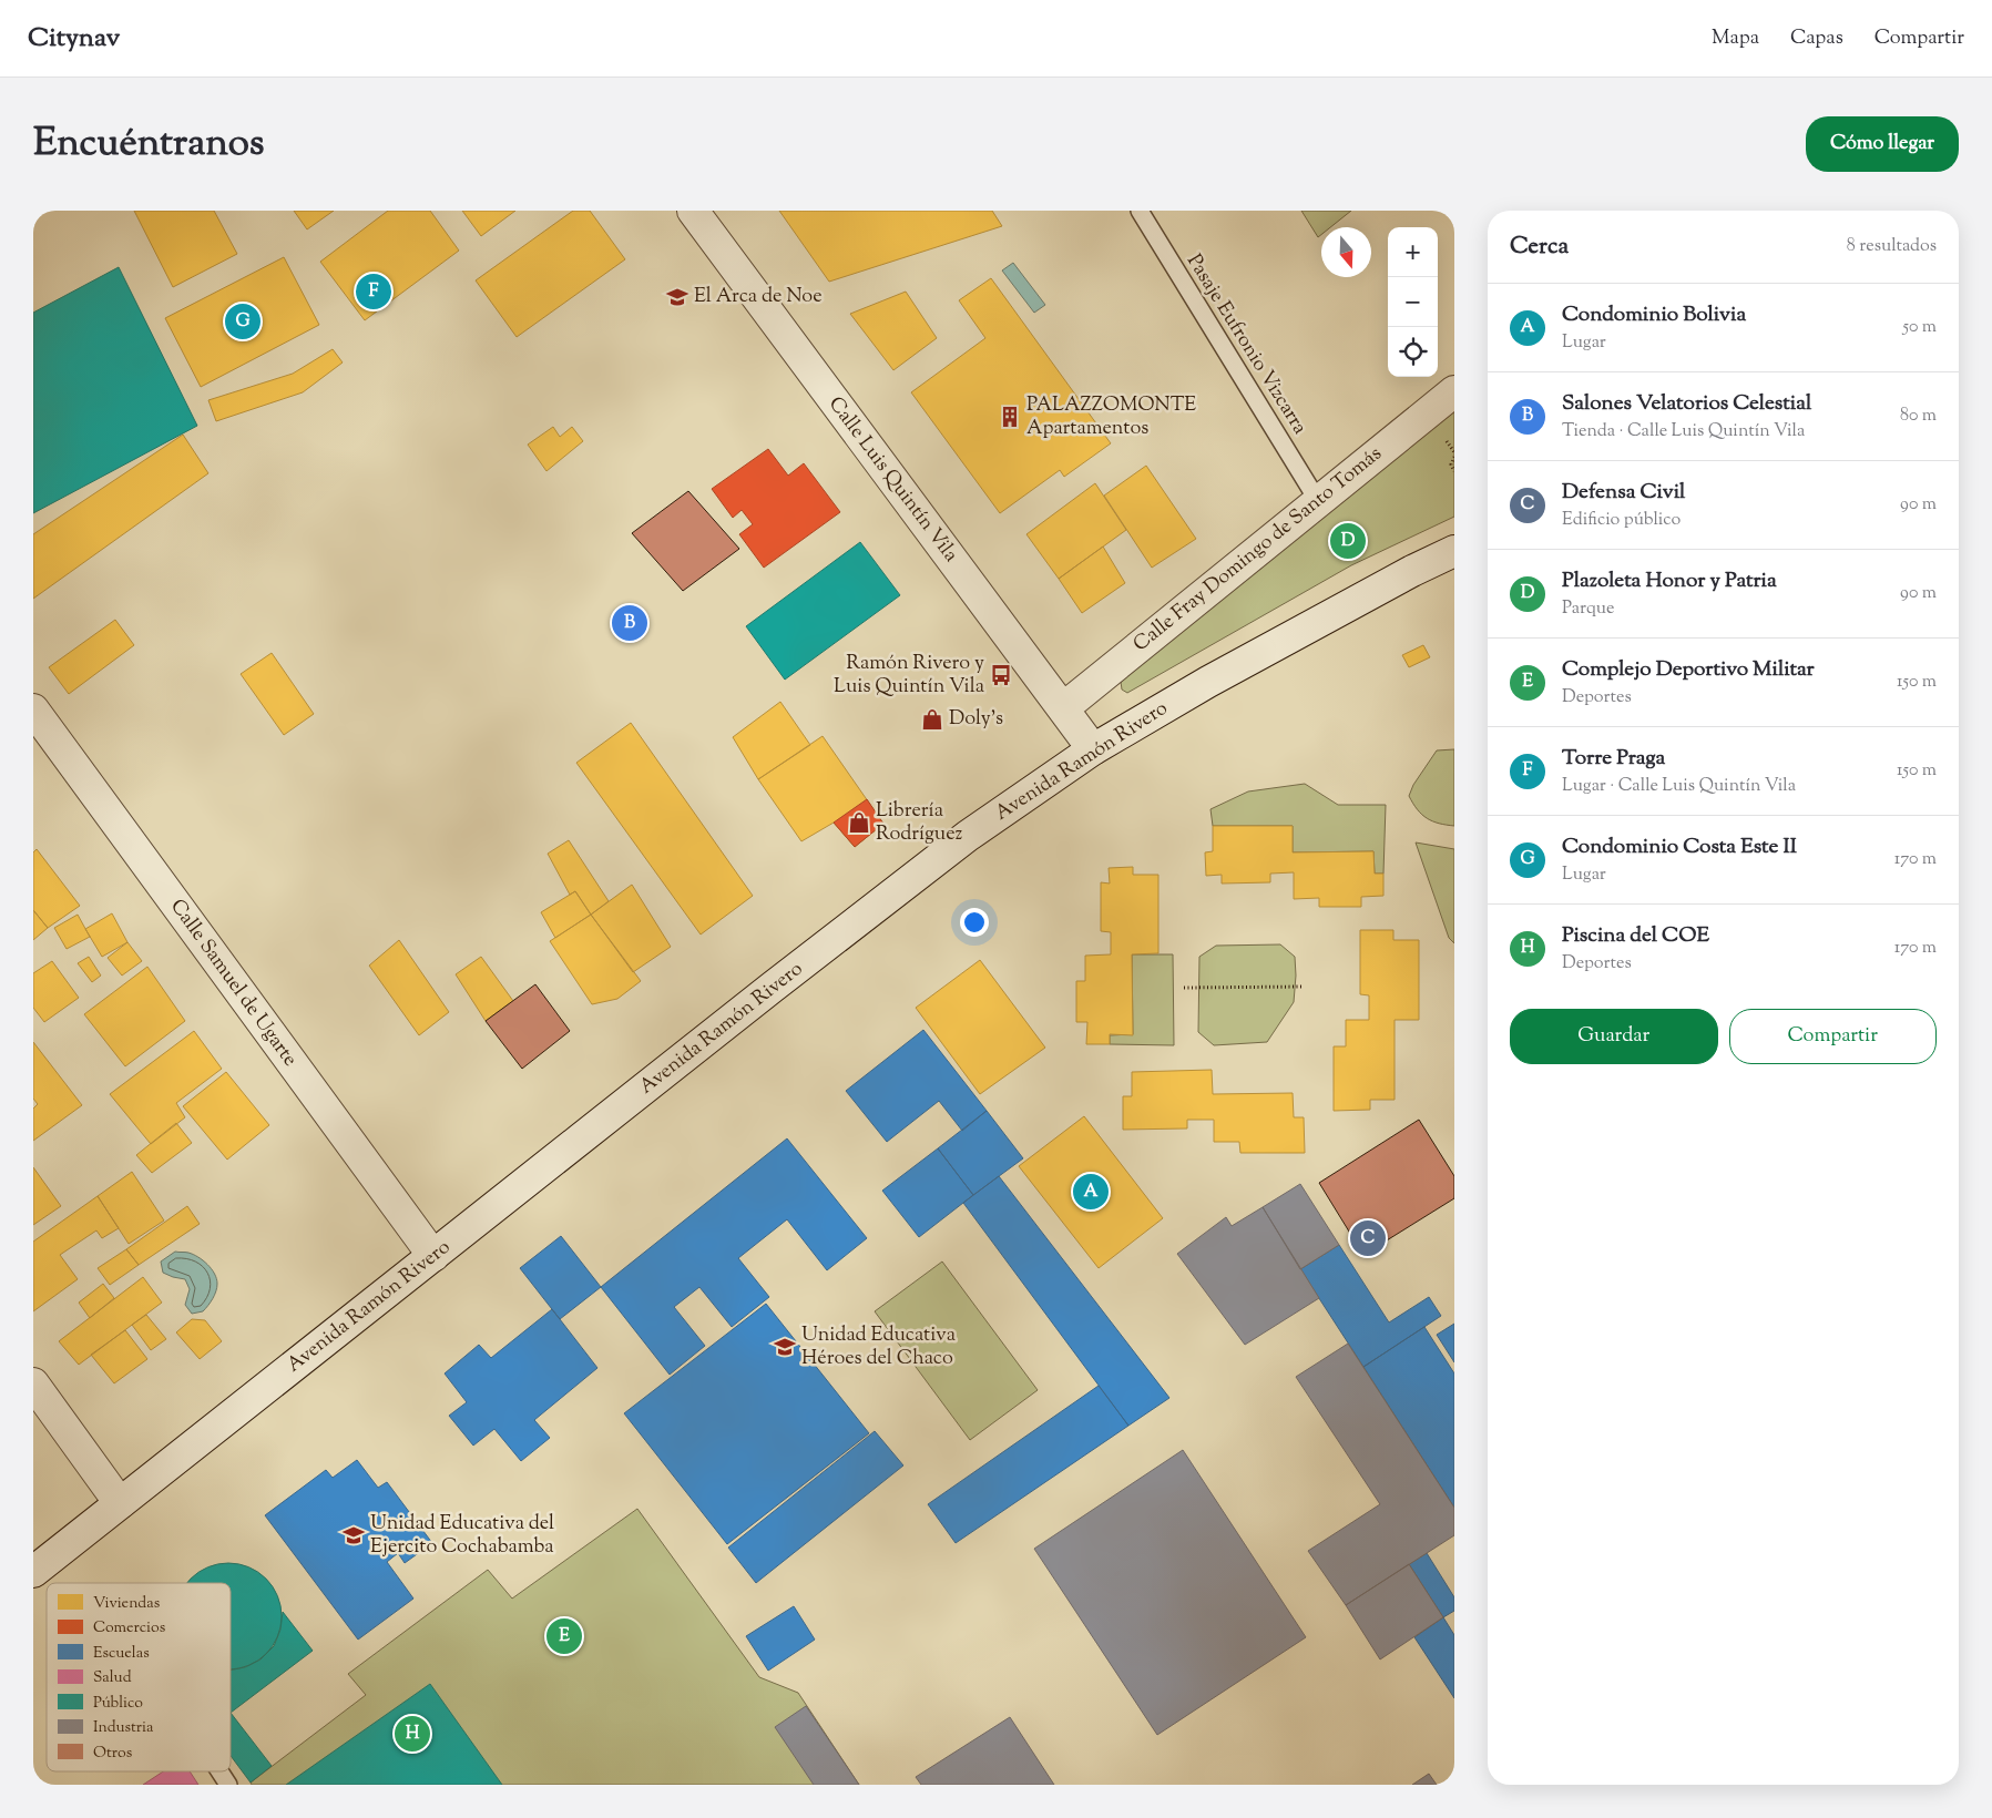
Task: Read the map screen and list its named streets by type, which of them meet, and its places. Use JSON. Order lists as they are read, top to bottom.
{
  "streets": {
    "street": [
      "Calle Luis Quintín Vila",
      "Calle Fray Domingo de Santo Tomás",
      "Avenida Ramón Rivero",
      "Calle Samuel de Ugarte"
    ],
    "lane": ["Pasaje Eufronio Vizcarra"]
  },
  "crossings": [
    ["Pasaje Eufronio Vizcarra", "Calle Fray Domingo de Santo Tomás"],
    ["Calle Luis Quintín Vila", "Calle Fray Domingo de Santo Tomás"],
    ["Calle Luis Quintín Vila", "Avenida Ramón Rivero"],
    ["Avenida Ramón Rivero", "Calle Samuel de Ugarte"]
  ],
  "places": {
    "school or university": ["El Arca de Noe", "Unidad Educativa Héroes del Chaco", "Unidad Educativa del Ejercito Cochabamba"],
    "building": ["PALAZZOMONTE Apartamentos"],
    "bus stop": ["Ramón Rivero y Luis Quintín Vila"],
    "shop": ["Doly's", "Librería Rodríguez"]
  },
  "legend": [
    "Viviendas",
    "Comercios",
    "Escuelas",
    "Salud",
    "Público",
    "Industria",
    "Otros"
  ],
  "north": "bottom",
  "page": {
    "header": "Citynav",
    "nav": ["Mapa", "Capas", "Compartir"],
    "title": "Encuéntranos",
    "buttons": [
      "Cómo llegar",
      ["Guardar", "Compartir"]
    ],
    "heading": ["Cerca", "8 resultados"],
    "map_buttons": ["+", "−"],
    "pins": [
      "F",
      "G",
      "D",
      "B",
      "A",
      "C",
      "E",
      "H"
    ],
    "list": [
      {
        "mark": "A",
        "name": "Condominio Bolivia",
        "note": "Lugar",
        "value": "50 m"
      },
      {
        "mark": "B",
        "name": "Salones Velatorios Celestial",
        "note": "Tienda · Calle Luis Quintín Vila",
        "value": "80 m"
      },
      {
        "mark": "C",
        "name": "Defensa Civil",
        "note": "Edificio público",
        "value": "90 m"
      },
      {
        "mark": "D",
        "name": "Plazoleta Honor y Patria",
        "note": "Parque",
        "value": "90 m"
      },
      {
        "mark": "E",
        "name": "Complejo Deportivo Militar",
        "note": "Deportes",
        "value": "150 m"
      },
      {
        "mark": "F",
        "name": "Torre Praga",
        "note": "Lugar · Calle Luis Quintín Vila",
        "value": "150 m"
      },
      {
        "mark": "G",
        "name": "Condominio Costa Este II",
        "note": "Lugar",
        "value": "170 m"
      },
      {
        "mark": "H",
        "name": "Piscina del COE",
        "note": "Deportes",
        "value": "170 m"
      }
    ]
  }
}
